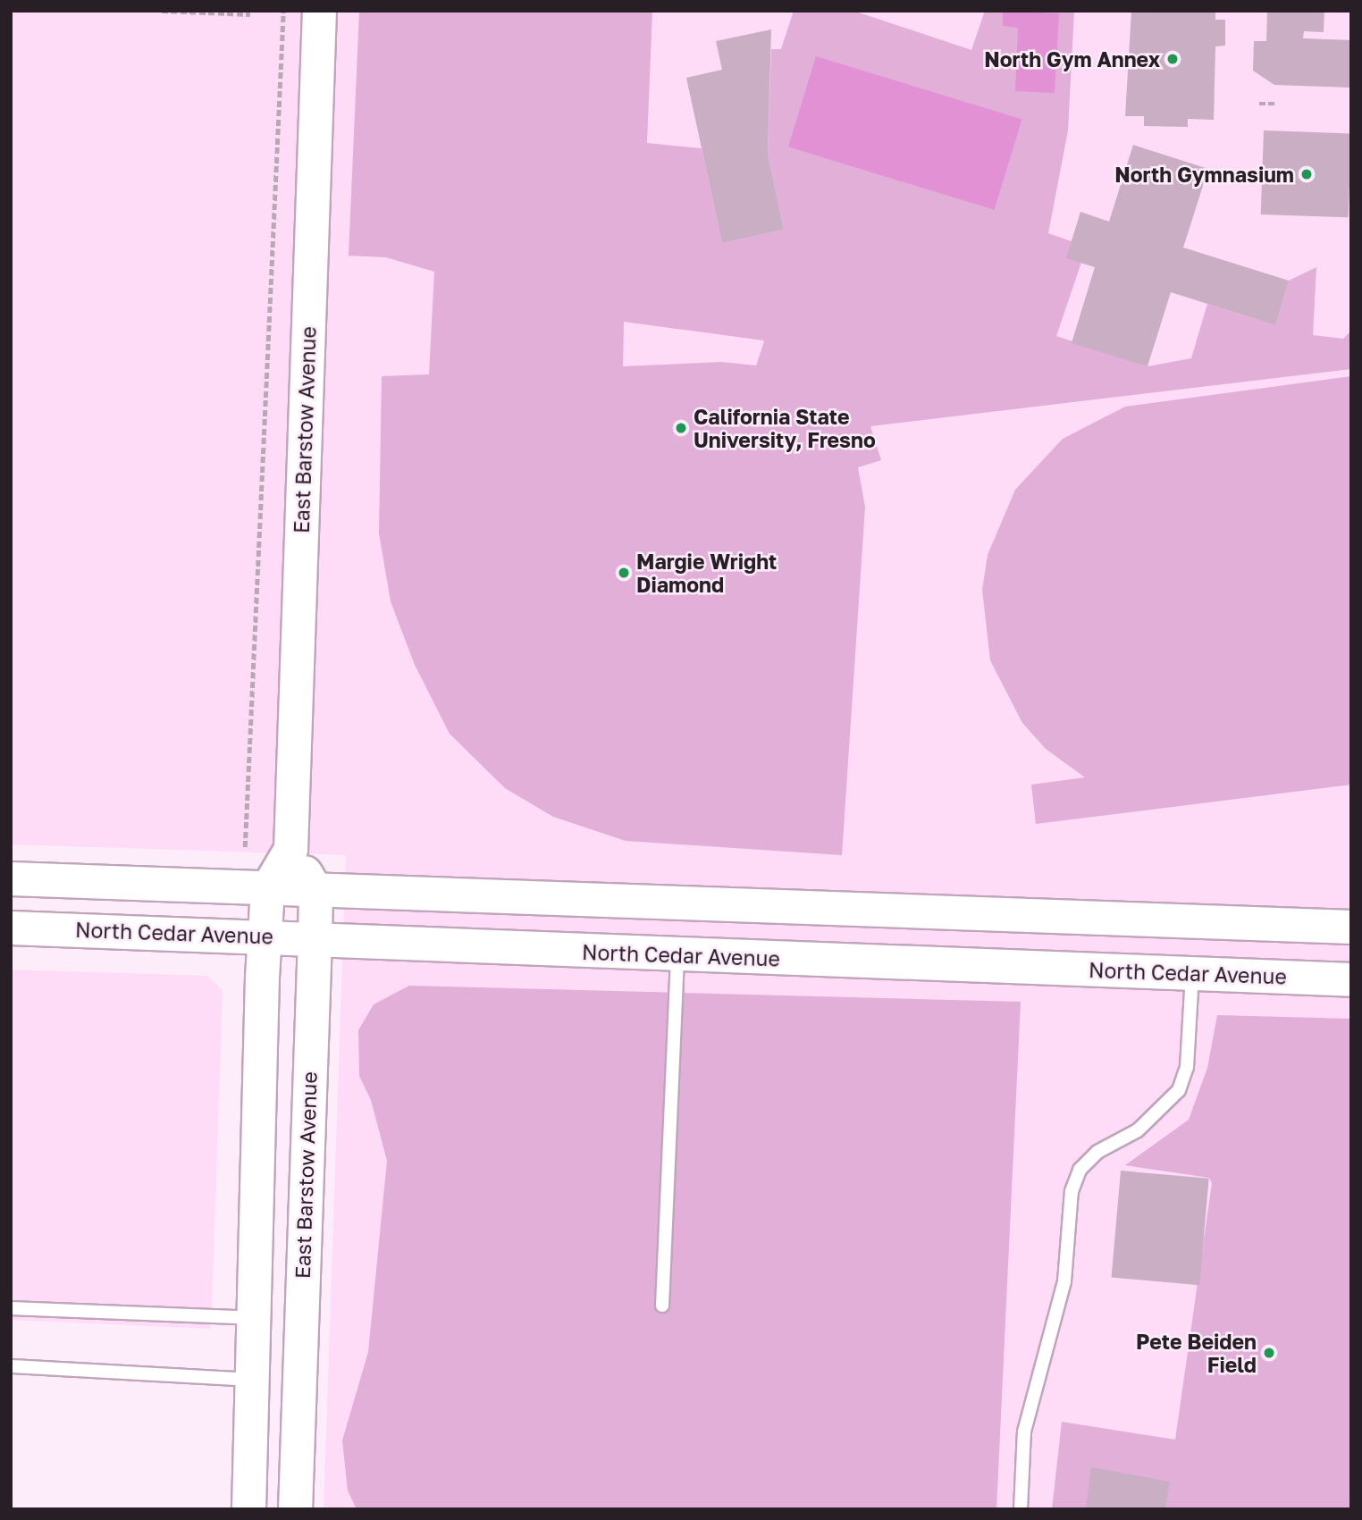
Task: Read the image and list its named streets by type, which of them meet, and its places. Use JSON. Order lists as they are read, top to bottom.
{
  "streets": {
    "main road": ["East Barstow Avenue", "North Cedar Avenue"]
  },
  "crossings": [
    ["East Barstow Avenue", "North Cedar Avenue"]
  ],
  "places": [
    "North Gym Annex",
    "North Gymnasium",
    "California State University, Fresno",
    "Margie Wright Diamond",
    "Pete Beiden Field"
  ]
}
